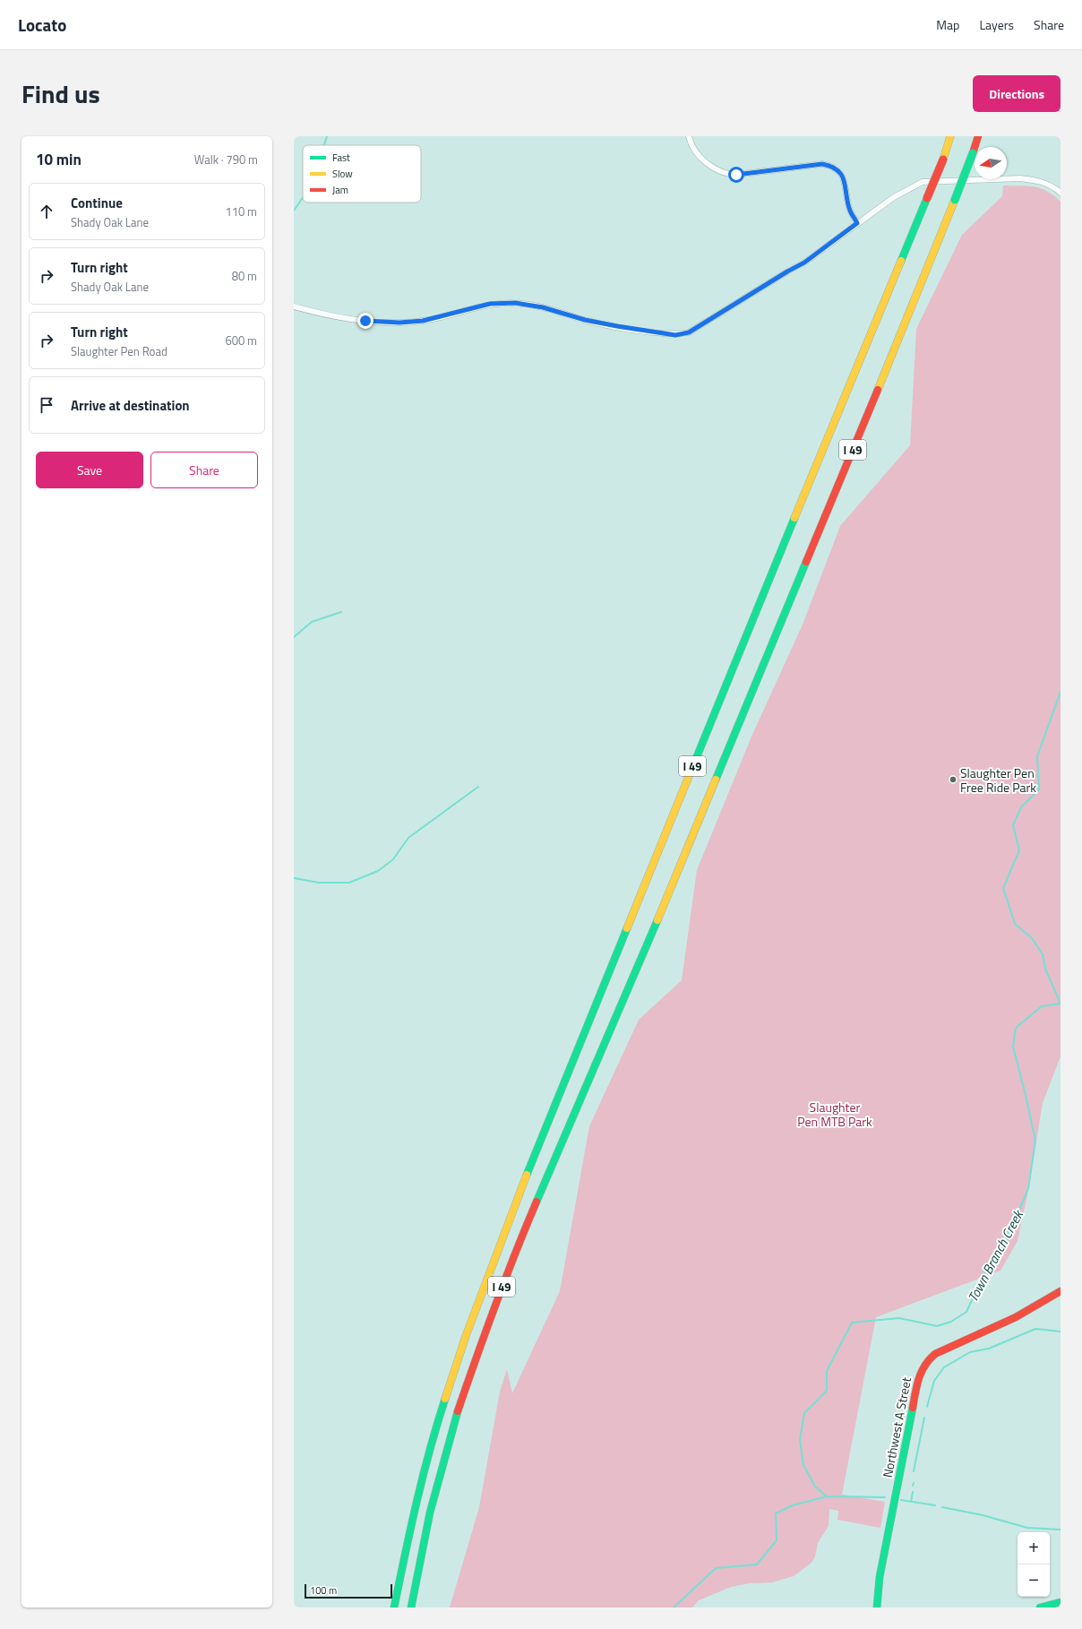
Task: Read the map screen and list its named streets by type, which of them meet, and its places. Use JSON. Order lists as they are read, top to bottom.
{
  "streets": {
    "main road": ["I 49", "Northwest A Street"]
  },
  "water": ["Town Branch Creek"],
  "parks": ["Slaughter Pen MTB Park"],
  "places": ["Slaughter Pen Free Ride Park"],
  "legend": ["Fast", "Slow", "Jam"],
  "scale_bar": "100 m",
  "north": "left",
  "page": {
    "header": "Locato",
    "nav": ["Map", "Layers", "Share"],
    "title": "Find us",
    "buttons": [
      "Directions",
      ["Save", "Share"]
    ],
    "heading": ["10 min", "Walk · 790 m"],
    "list": [
      ["Continue", "Shady Oak Lane", "110 m"],
      ["Turn right", "Shady Oak Lane", "80 m"],
      ["Turn right", "Slaughter Pen Road", "600 m"],
      "Arrive at destination"
    ],
    "map_buttons": ["+", "−"],
    "scale": "100 m"
  }
}
